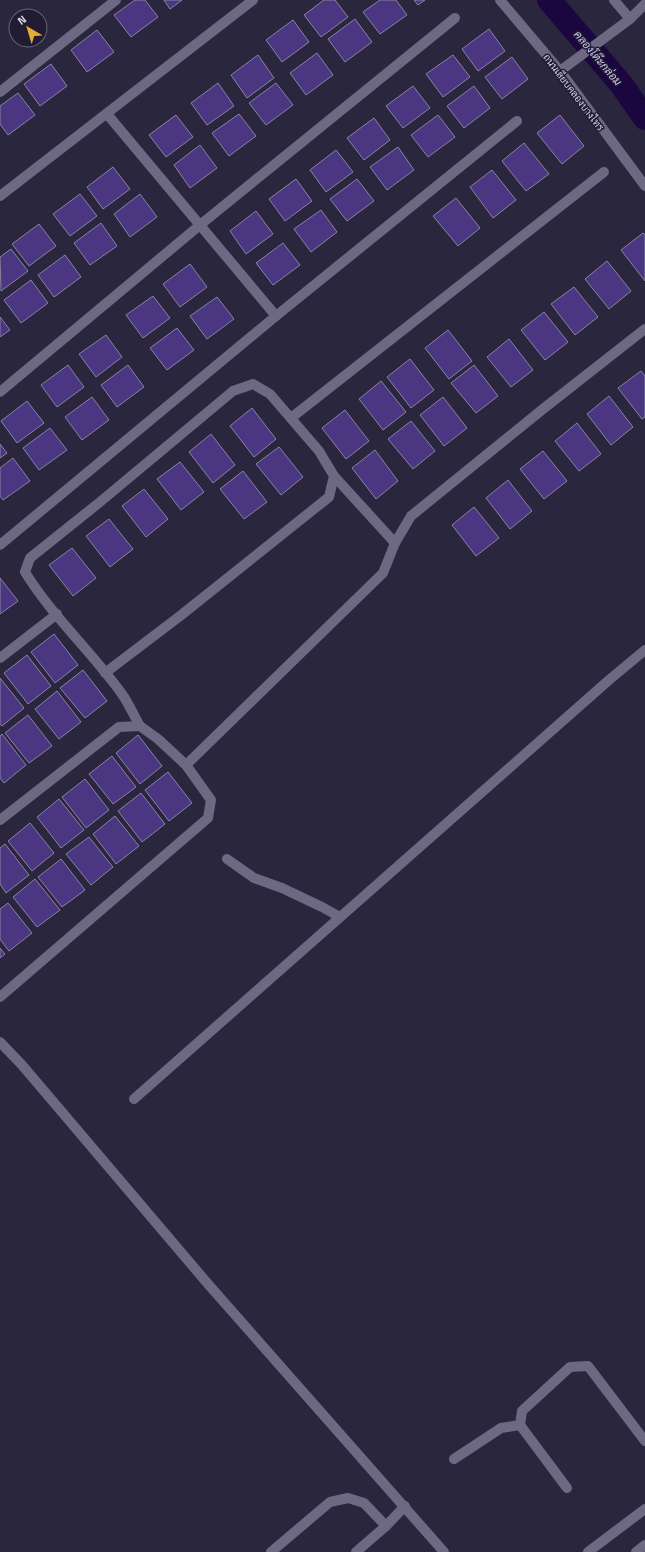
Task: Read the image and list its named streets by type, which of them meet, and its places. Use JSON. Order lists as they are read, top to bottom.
{
  "streets": {
    "street": ["ถนนเลียบคลองบางไทร"]
  },
  "water": ["คลองโต๊ะกล่อม"],
  "north": "top left"
}
